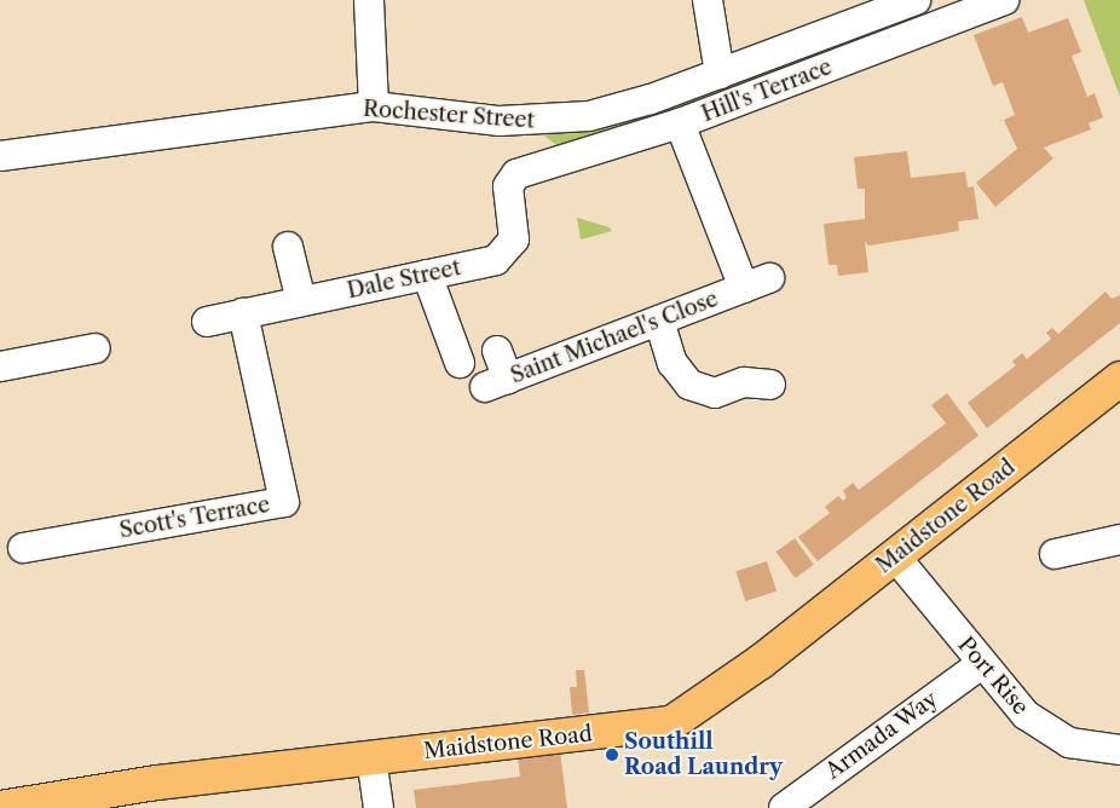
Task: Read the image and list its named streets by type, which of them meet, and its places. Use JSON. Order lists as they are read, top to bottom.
{
  "streets": {
    "main road": ["Maidstone Road"],
    "street": [
      "Hill's Terrace",
      "Rochester Street",
      "Dale Street",
      "Saint Michael's Close",
      "Scott's Terrace",
      "Port Rise",
      "Armada Way"
    ]
  },
  "crossings": [
    ["Hill's Terrace", "Dale Street"],
    ["Hill's Terrace", "Saint Michael's Close"],
    ["Dale Street", "Scott's Terrace"],
    ["Maidstone Road", "Port Rise"],
    ["Port Rise", "Armada Way"]
  ],
  "places": ["Southill Road Laundry"]
}
